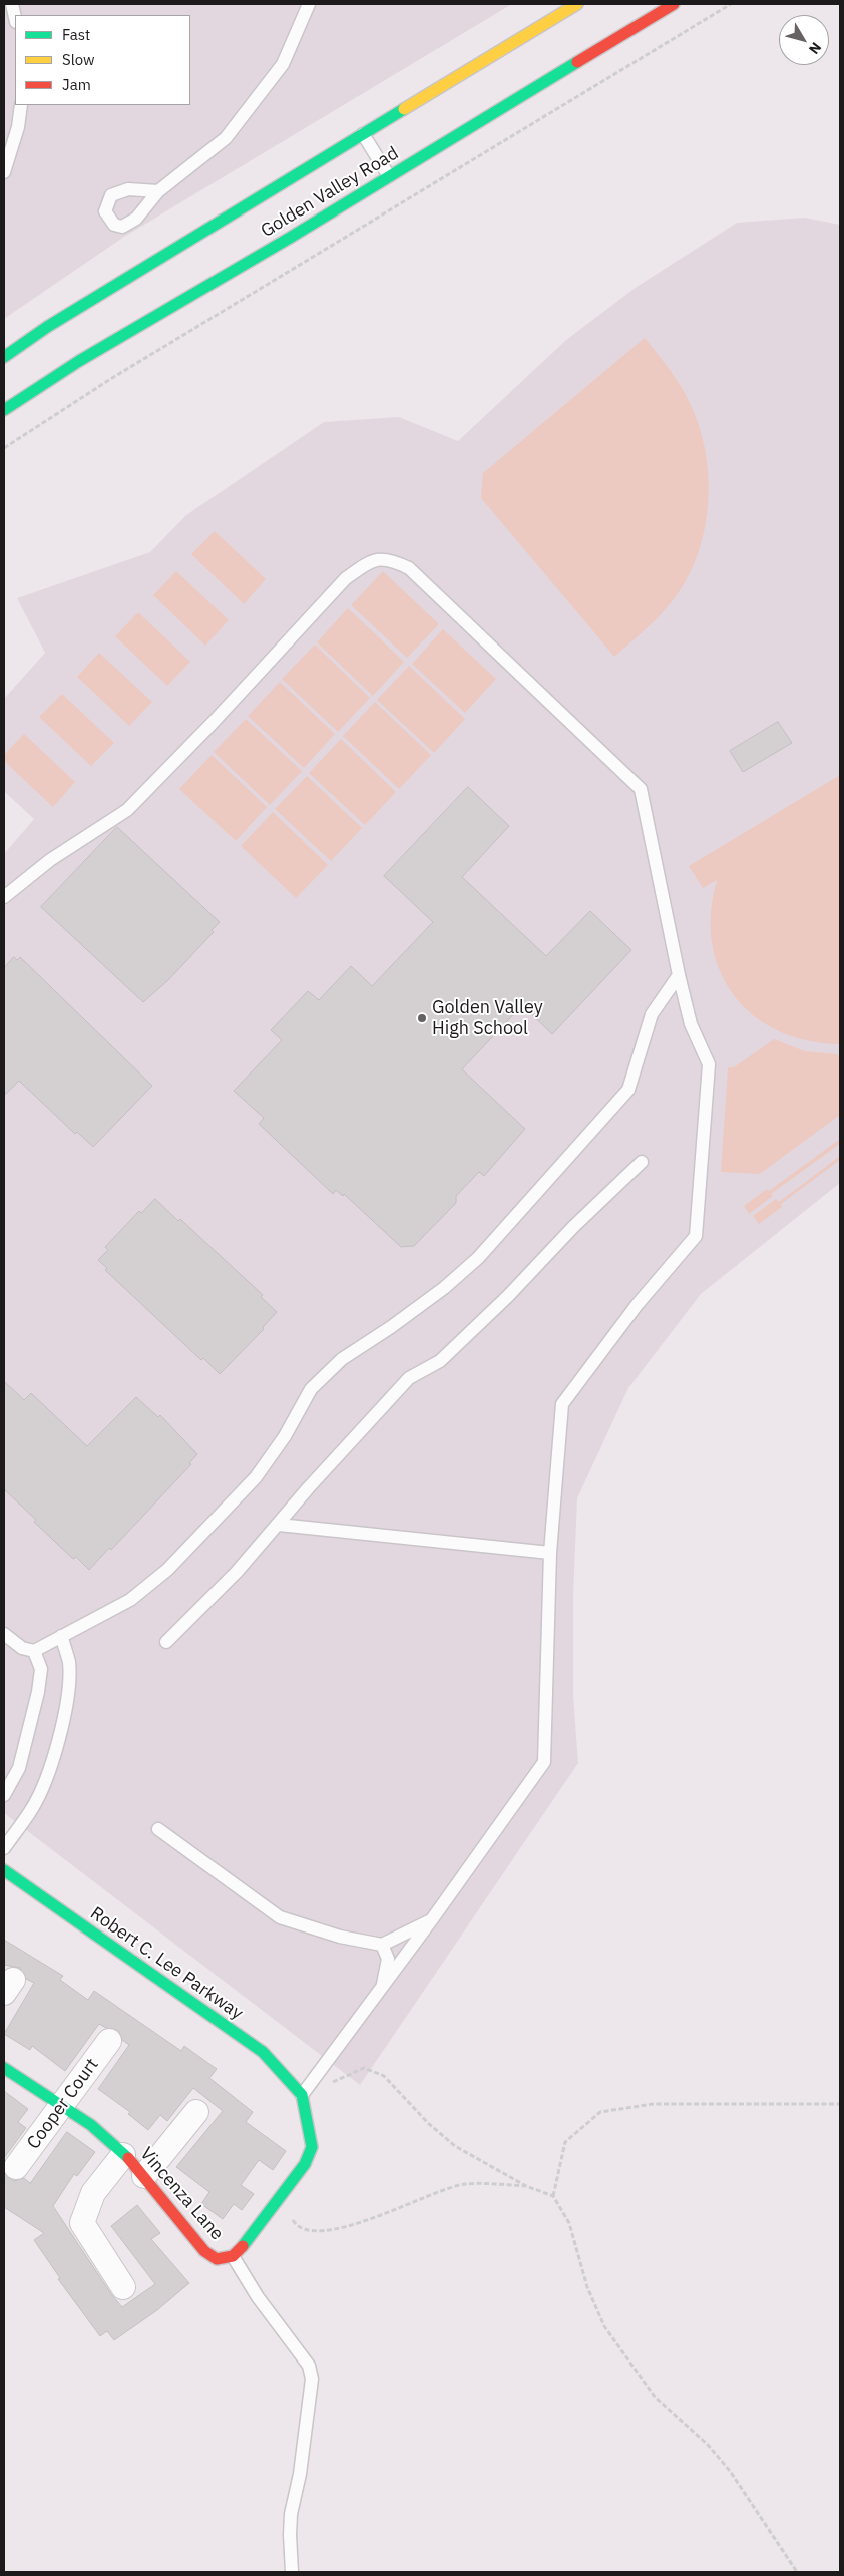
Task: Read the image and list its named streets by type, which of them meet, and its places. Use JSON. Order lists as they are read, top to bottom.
{
  "streets": {
    "main road": ["Golden Valley Road", "Robert C. Lee Parkway", "Vincenza Lane"],
    "street": ["Cooper Court"]
  },
  "crossings": [
    ["Robert C. Lee Parkway", "Vincenza Lane"],
    ["Cooper Court", "Vincenza Lane"]
  ],
  "places": ["Golden Valley High School"],
  "legend": ["Fast", "Slow", "Jam"],
  "north": "bottom right"
}
